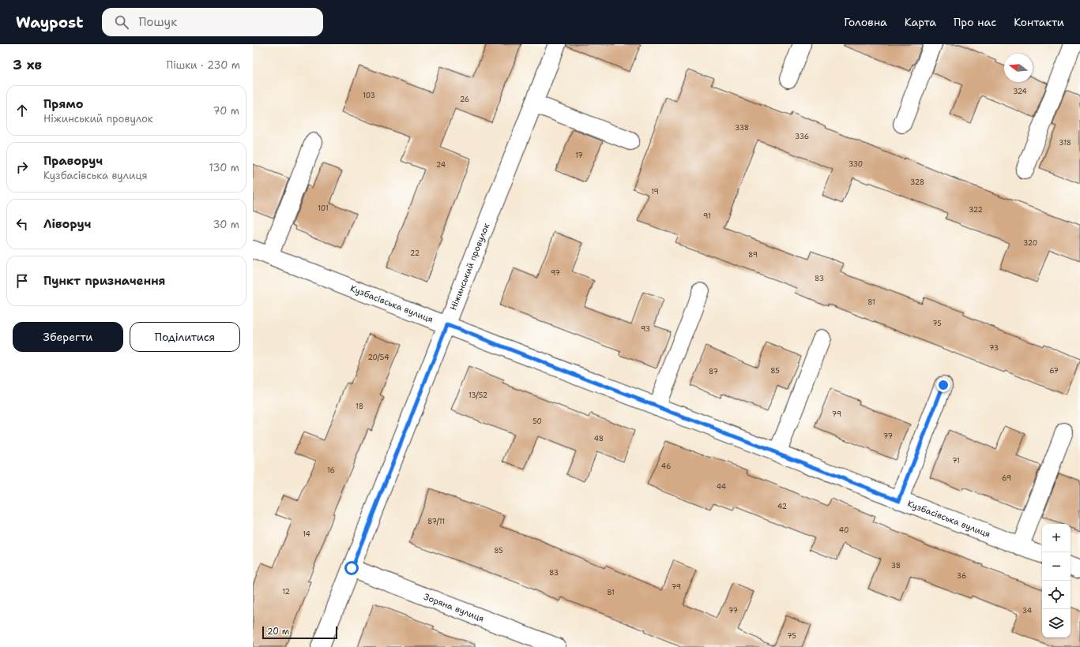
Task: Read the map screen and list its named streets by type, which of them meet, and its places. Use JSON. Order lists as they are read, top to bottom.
{
  "streets": {
    "street": ["Ніжинський провулок", "Кузбасівська вулиця", "Зоряна вулиця"]
  },
  "crossings": [
    ["Ніжинський провулок", "Кузбасівська вулиця"],
    ["Ніжинський провулок", "Зоряна вулиця"]
  ],
  "house_numbers": [
    "324",
    "103",
    "26",
    "338",
    "336",
    "318",
    "17",
    "330",
    "24",
    "328",
    "19",
    "101",
    "322",
    "91",
    "320",
    "22",
    "89",
    "97",
    "83",
    "81",
    "75",
    "93",
    "73",
    "20/54",
    "85",
    "67",
    "87",
    "13/52",
    "18",
    "79",
    "50",
    "77",
    "48",
    "71",
    "46",
    "16",
    "69",
    "44",
    "42",
    "87/11",
    "40",
    "14",
    "85",
    "38",
    "83",
    "36",
    "79",
    "12",
    "81",
    "77",
    "34",
    "75"
  ],
  "scale_bar": "20 m",
  "north": "left",
  "page": {
    "header": "Waypost",
    "search": "Пошук",
    "nav": [
      "Головна",
      "Карта",
      "Про нас",
      "Контакти"
    ],
    "heading": ["3 хв", "Пішки · 230 m"],
    "list": [
      ["Прямо", "Ніжинський провулок", "70 m"],
      ["Праворуч", "Кузбасівська вулиця", "130 m"],
      ["Ліворуч", "30 m"],
      "Пункт призначення"
    ],
    "buttons": ["Зберегти", "Поділитися"],
    "map_buttons": ["+", "−"],
    "scale": "20 m"
  }
}
